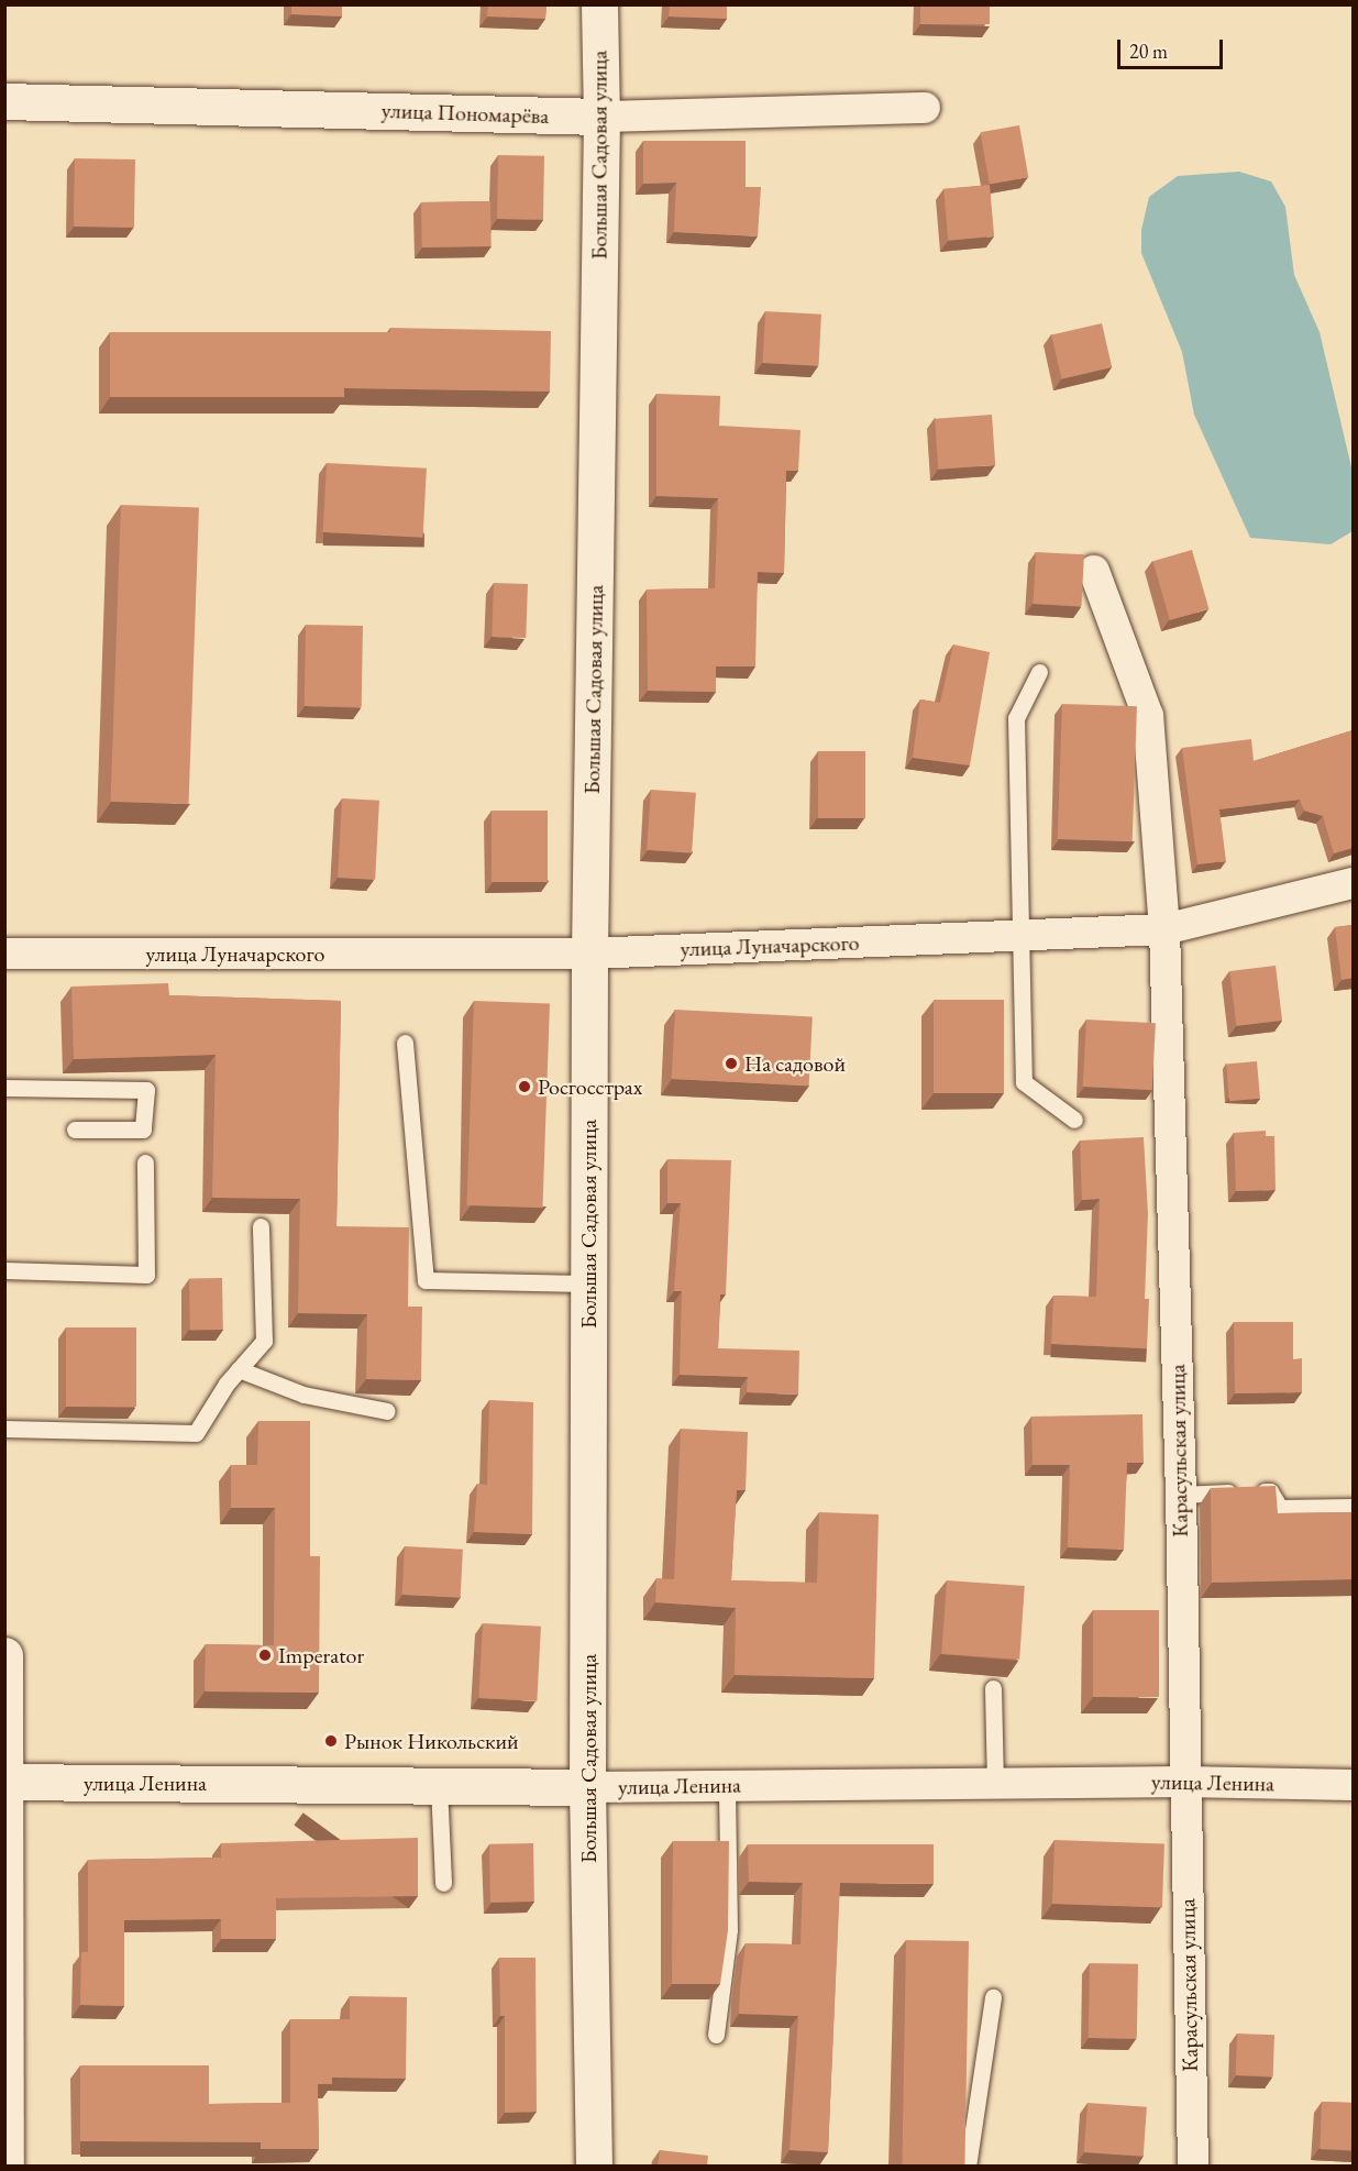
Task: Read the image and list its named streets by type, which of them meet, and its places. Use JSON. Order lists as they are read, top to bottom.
{
  "streets": {
    "main road": ["улица Пономарёва", "Большая Садовая улица", "улица Ленина"],
    "street": ["улица Луначарского", "Карасульская улица"]
  },
  "crossings": [
    ["улица Пономарёва", "Большая Садовая улица"],
    ["Большая Садовая улица", "улица Луначарского"],
    ["Большая Садовая улица", "улица Ленина"],
    ["улица Луначарского", "Карасульская улица"],
    ["Карасульская улица", "улица Ленина"]
  ],
  "places": [
    "На садовой",
    "Росгосстрах",
    "Imperator",
    "Рынок Никольский"
  ],
  "scale_bar": "20 m"
}
